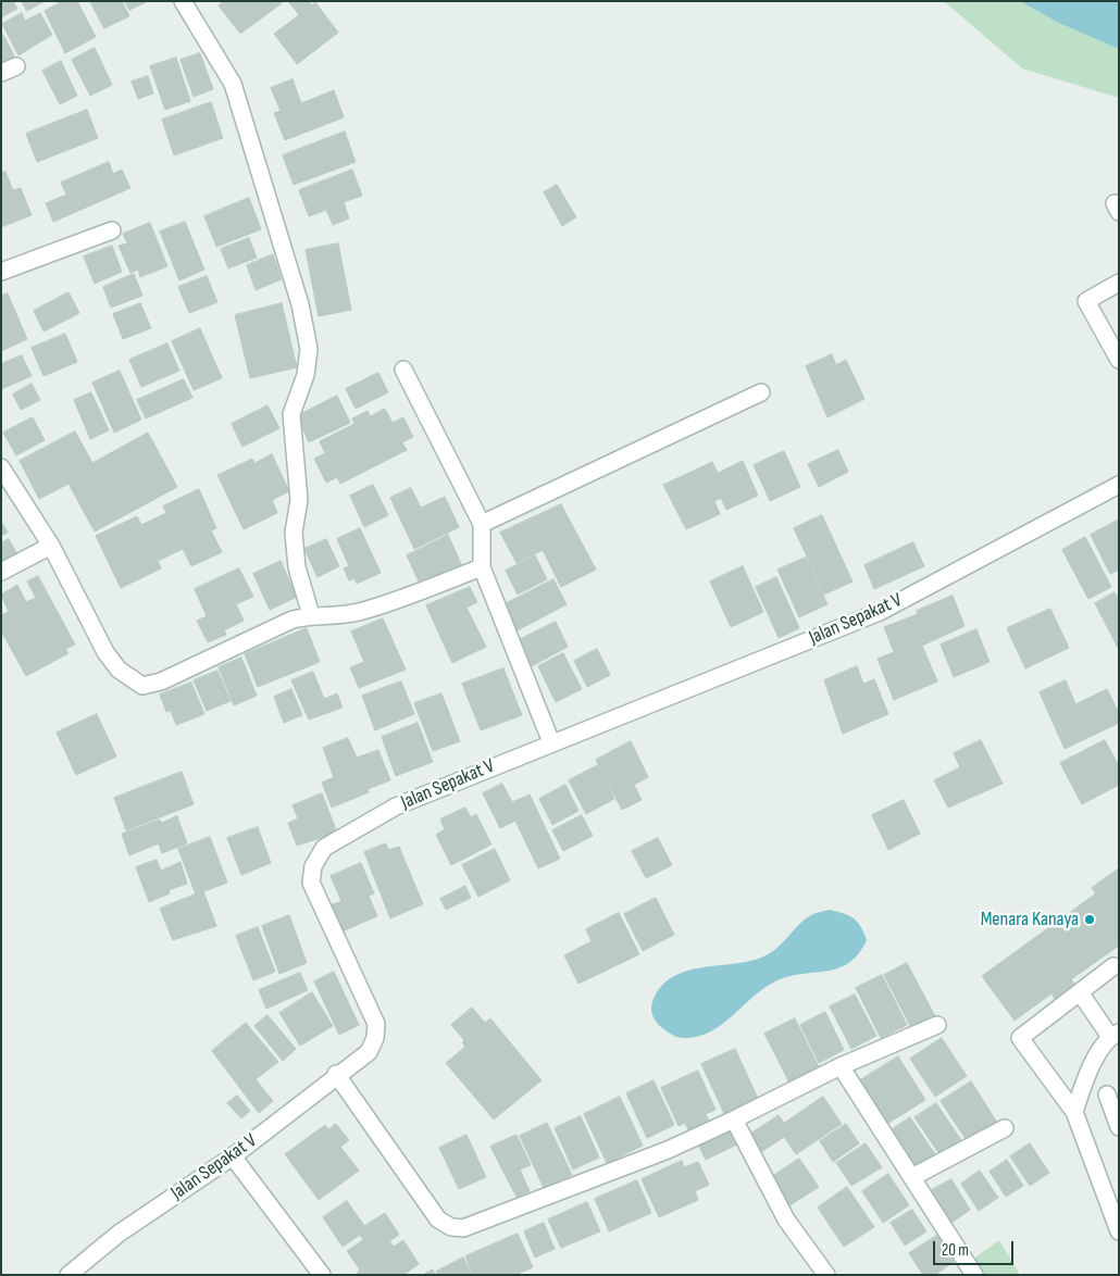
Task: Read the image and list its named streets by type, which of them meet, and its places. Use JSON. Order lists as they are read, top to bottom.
{
  "streets": {
    "street": ["Jalan Sepakat V"]
  },
  "places": ["Menara Kanaya"],
  "scale_bar": "20 m"
}
